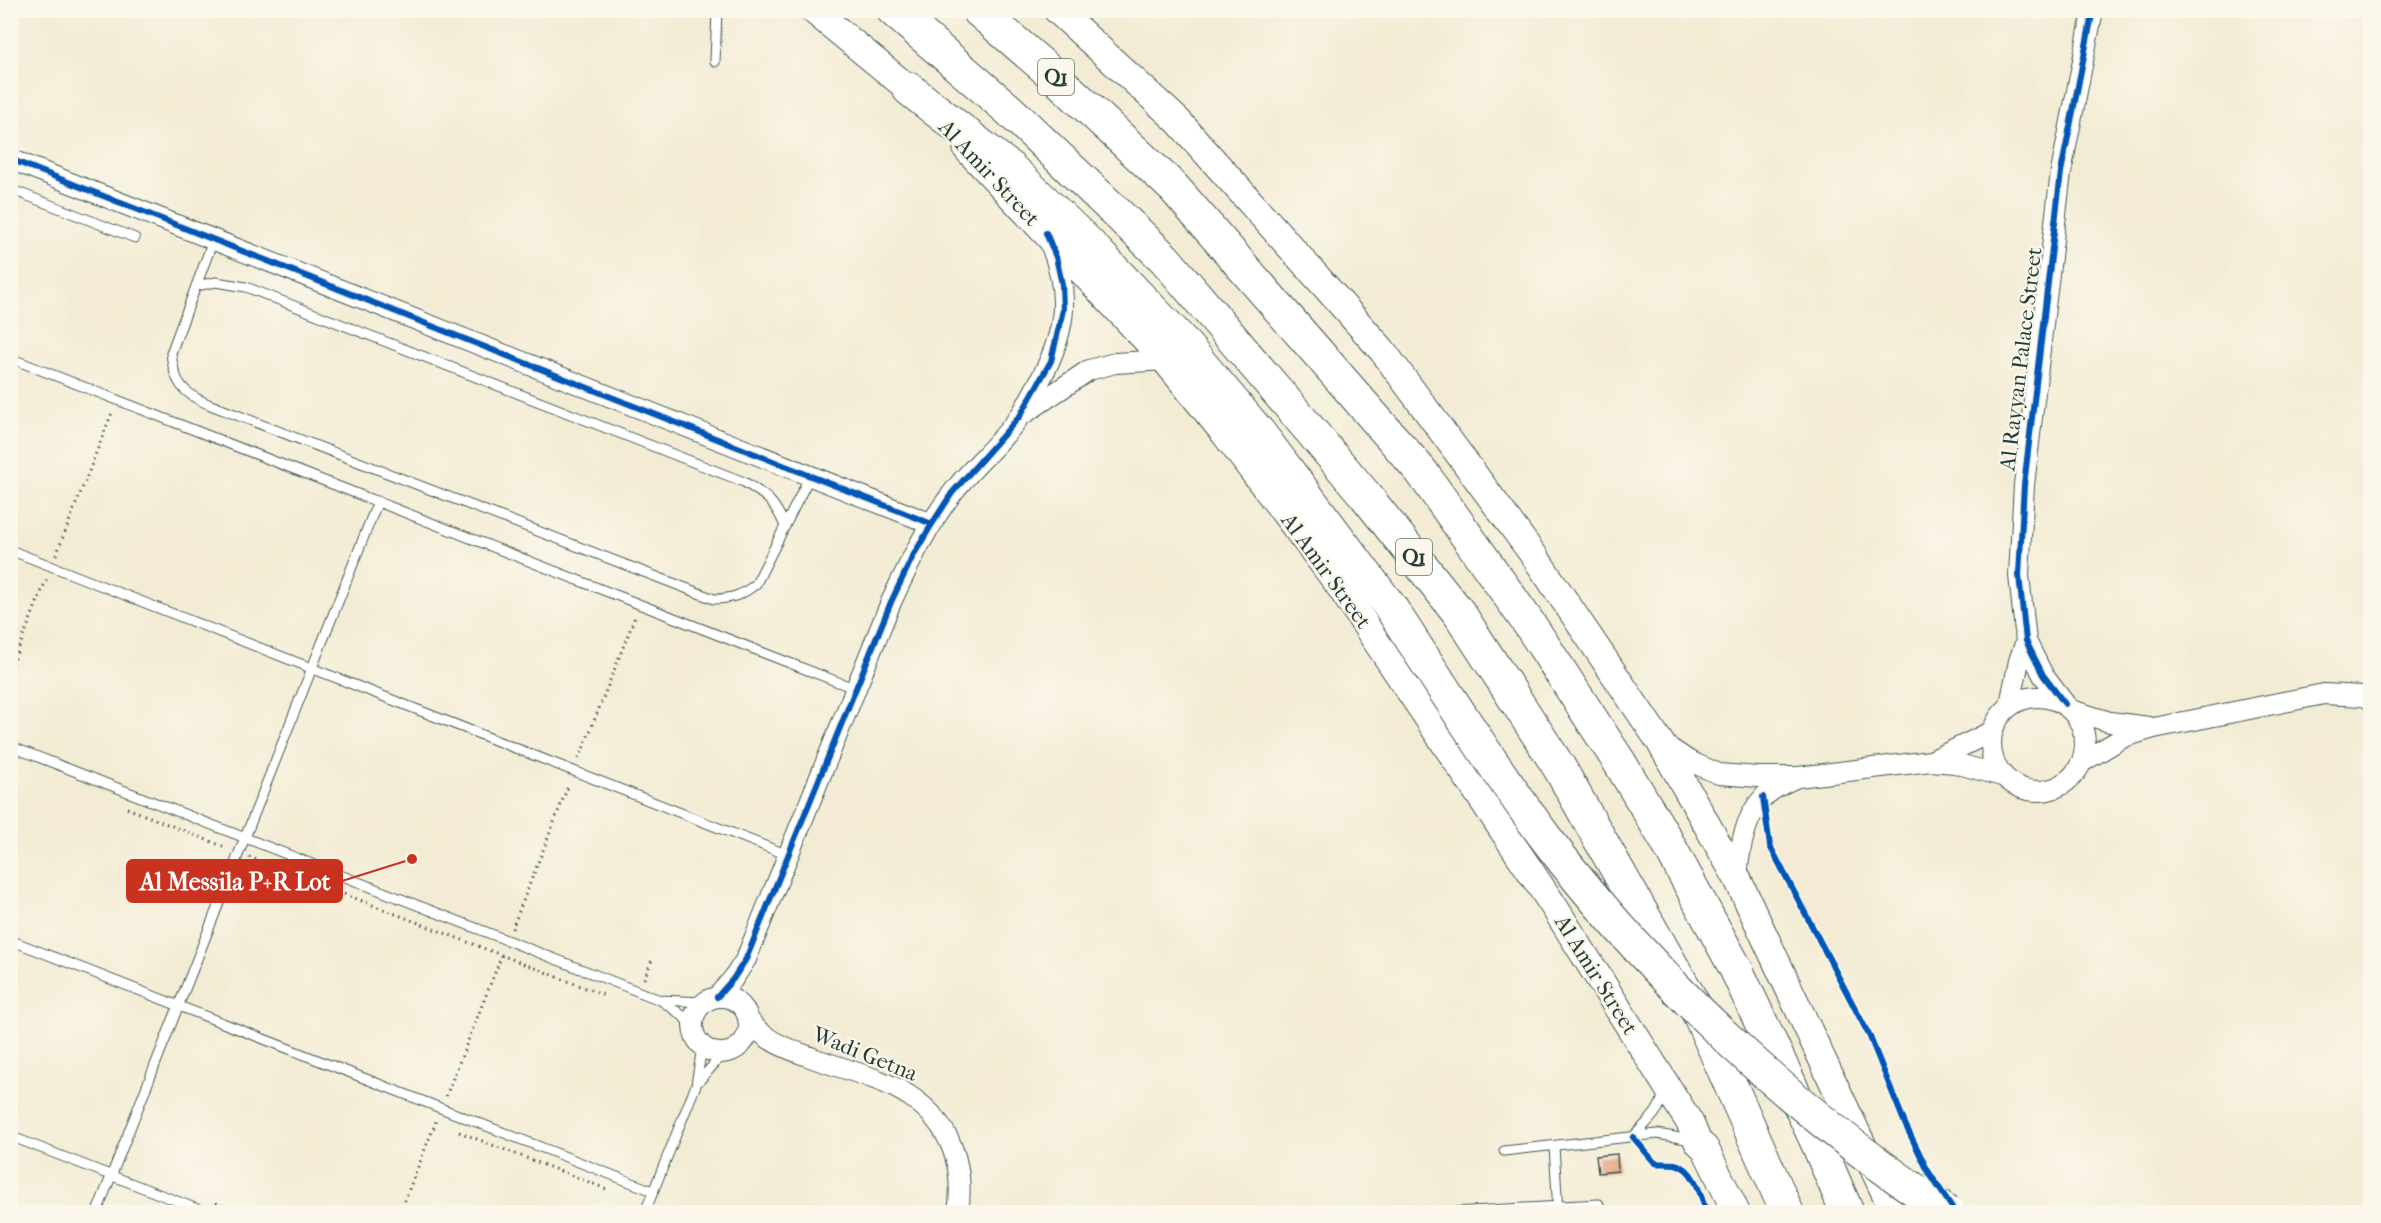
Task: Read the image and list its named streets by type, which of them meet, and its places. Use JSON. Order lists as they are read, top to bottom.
{
  "streets": {
    "highway": ["Q1"],
    "main road": ["Al Amir Street"],
    "street": ["Al Rayyan Palace Street", "Wadi Getna"]
  },
  "places": ["Al Messila P+R Lot"]
}
